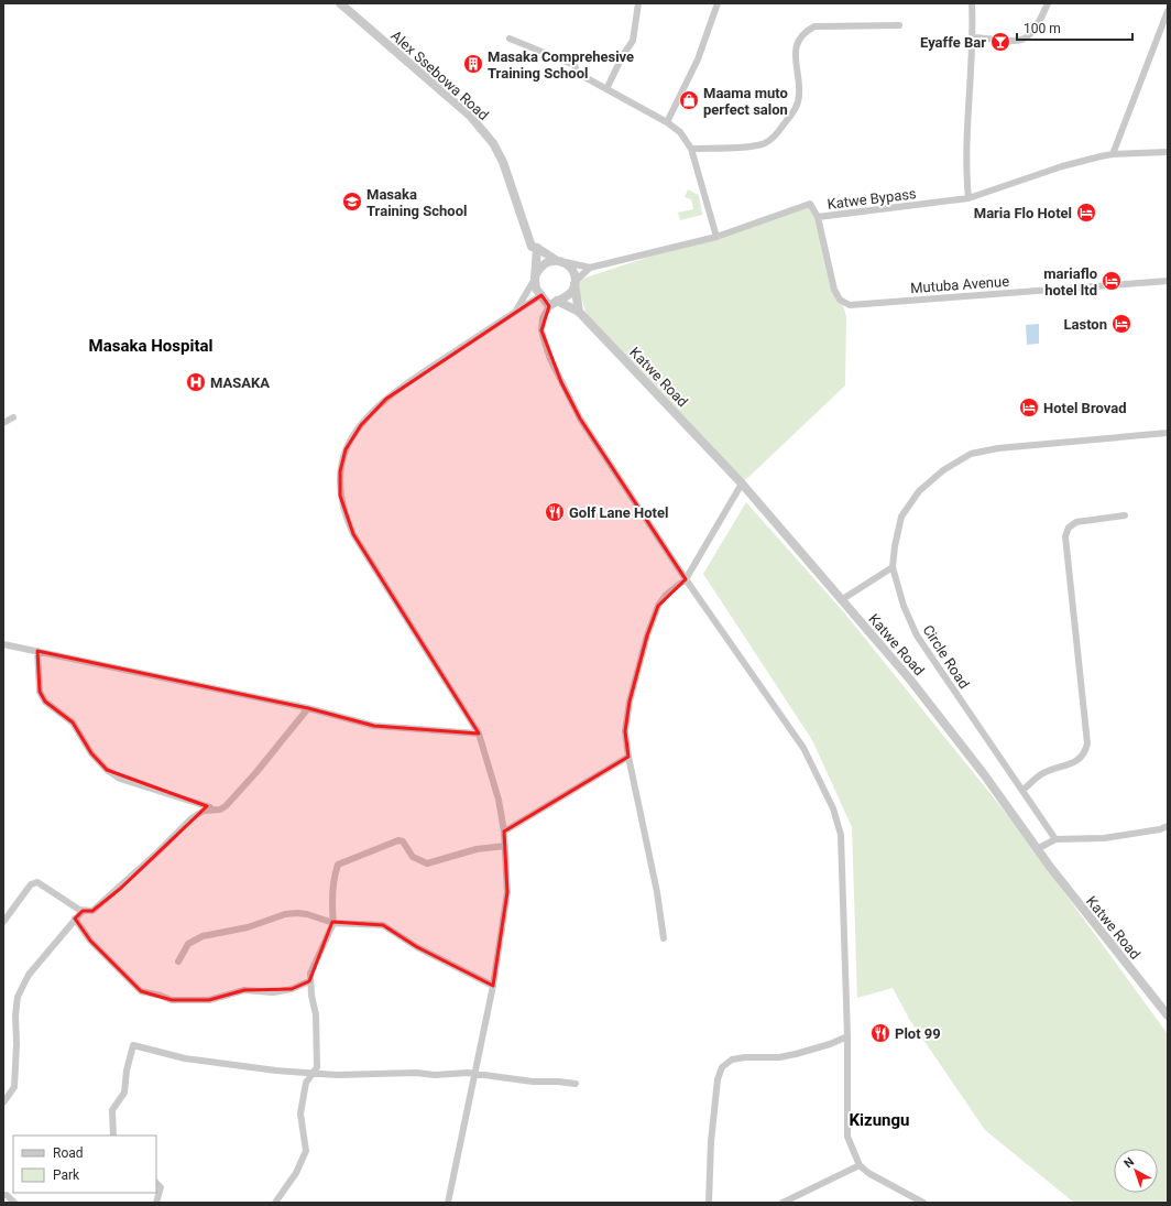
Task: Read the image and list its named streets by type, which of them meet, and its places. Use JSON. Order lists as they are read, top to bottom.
{
  "streets": {
    "street": [
      "Alex Ssebowa Road",
      "Katwe Bypass",
      "Mutuba Avenue",
      "Katwe Road",
      "Circle Road"
    ]
  },
  "crossings": [
    ["Katwe Bypass", "Mutuba Avenue"],
    ["Katwe Bypass", "Katwe Road"]
  ],
  "districts": ["Masaka Hospital", "Kizungu"],
  "places": {
    "bar": ["Eyaffe Bar"],
    "building": ["Masaka Comprehesive Training School"],
    "shop": ["Maama muto perfect salon"],
    "school or university": ["Masaka Training School"],
    "hotel": [
      "Maria Flo Hotel",
      "mariaflo hotel ltd",
      "Laston",
      "Hotel Brovad"
    ],
    "hospital": ["MASAKA"],
    "restaurant": ["Golf Lane Hotel", "Plot 99"]
  },
  "legend": ["Road", "Park"],
  "scale_bar": "100 m",
  "north": "top left"
}
